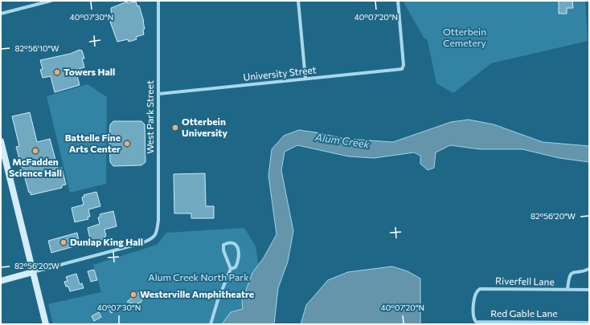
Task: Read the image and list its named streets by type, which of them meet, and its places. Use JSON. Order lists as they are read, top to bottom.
{
  "streets": {
    "street": [
      "University Street",
      "West Park Street",
      "Riverfell Lane",
      "Red Gable Lane"
    ]
  },
  "crossings": [
    ["University Street", "West Park Street"],
    ["Riverfell Lane", "Red Gable Lane"]
  ],
  "water": ["Alum Creek"],
  "parks": ["Otterbein Cemetery", "Alum Creek North Park"],
  "places": [
    "Towers Hall",
    "Otterbein University",
    "Battelle Fine Arts Center",
    "McFadden Science Hall",
    "Dunlap King Hall",
    "Westerville Amphitheatre"
  ],
  "coordinates": [
    "40°07'30\"N",
    "40°07'20\"N",
    "82°56'10\"W",
    "82°56'20\"W"
  ]
}
